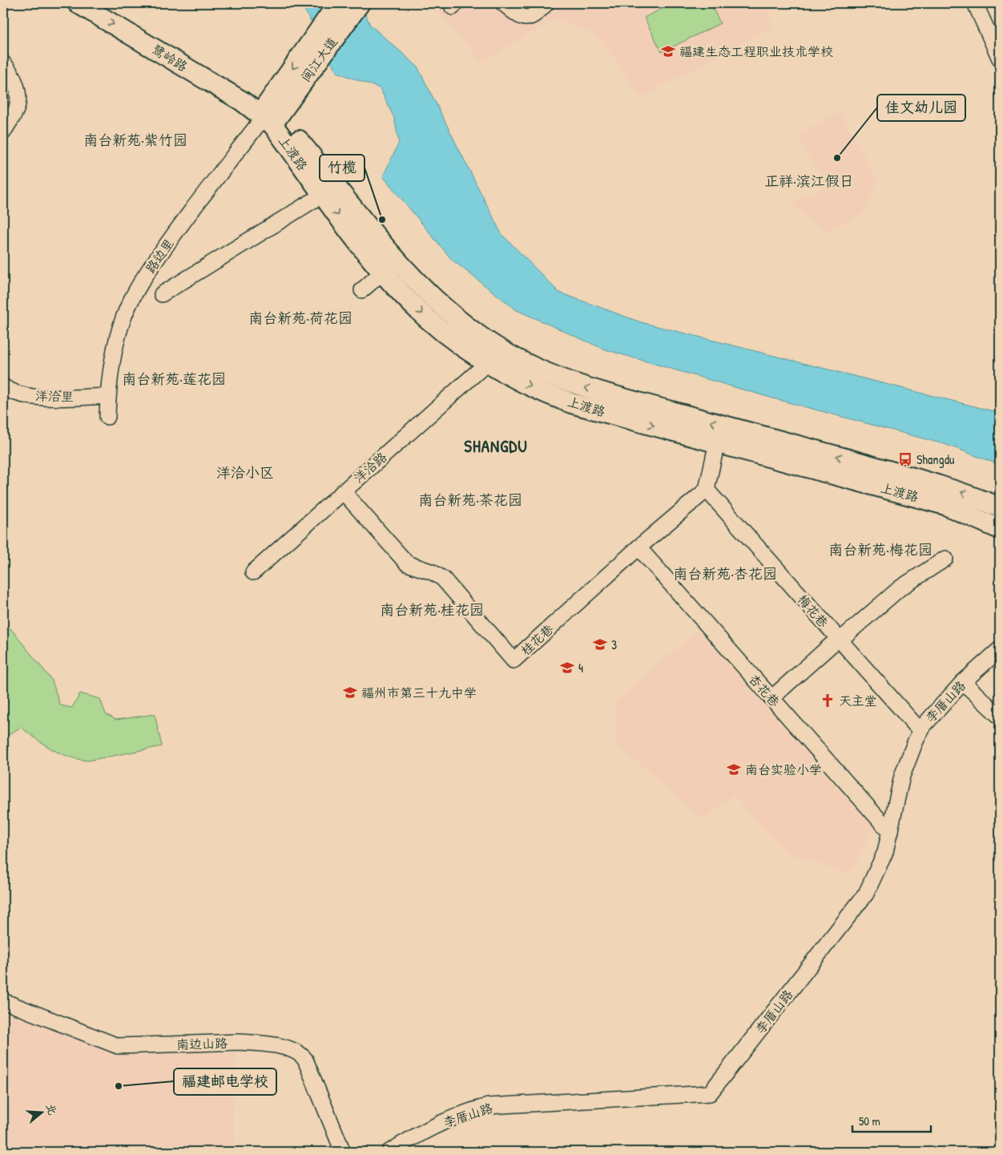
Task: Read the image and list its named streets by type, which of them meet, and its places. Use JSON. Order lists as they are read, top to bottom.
{
  "streets": {
    "main road": ["鹭岭路", "闽江大道", "上渡路"],
    "street": [
      "路边里",
      "洋洽里",
      "洋洽路",
      "梅花巷",
      "桂花巷",
      "杏花巷",
      "李厝山路",
      "南边山路"
    ]
  },
  "crossings": [
    ["鹭岭路", "闽江大道"],
    ["鹭岭路", "上渡路"],
    ["鹭岭路", "路边里"],
    ["闽江大道", "上渡路"],
    ["闽江大道", "路边里"],
    ["上渡路", "路边里"],
    ["上渡路", "洋洽路"],
    ["路边里", "洋洽里"],
    ["洋洽路", "桂花巷"],
    ["梅花巷", "桂花巷"],
    ["梅花巷", "李厝山路"],
    ["桂花巷", "杏花巷"],
    ["杏花巷", "李厝山路"]
  ],
  "districts": [
    "南台新苑·紫竹园",
    "正祥·滨江假日",
    "南台新苑·荷花园",
    "南台新苑·莲花园",
    "SHANGDU",
    "洋洽小区",
    "南台新苑·茶花园",
    "南台新苑·梅花园",
    "南台新苑·杏花园",
    "南台新苑·桂花园"
  ],
  "places": {
    "school or university": [
      "福建生态工程职业技术学校",
      "3",
      "4",
      "福州市第三十九中学",
      "南台实验小学"
    ],
    "other": ["佳文幼儿园", "竹榄", "福建邮电学校"],
    "bus stop": ["Shangdu"],
    "church": ["天主堂"]
  },
  "scale_bar": "50 m",
  "north": "right"
}
